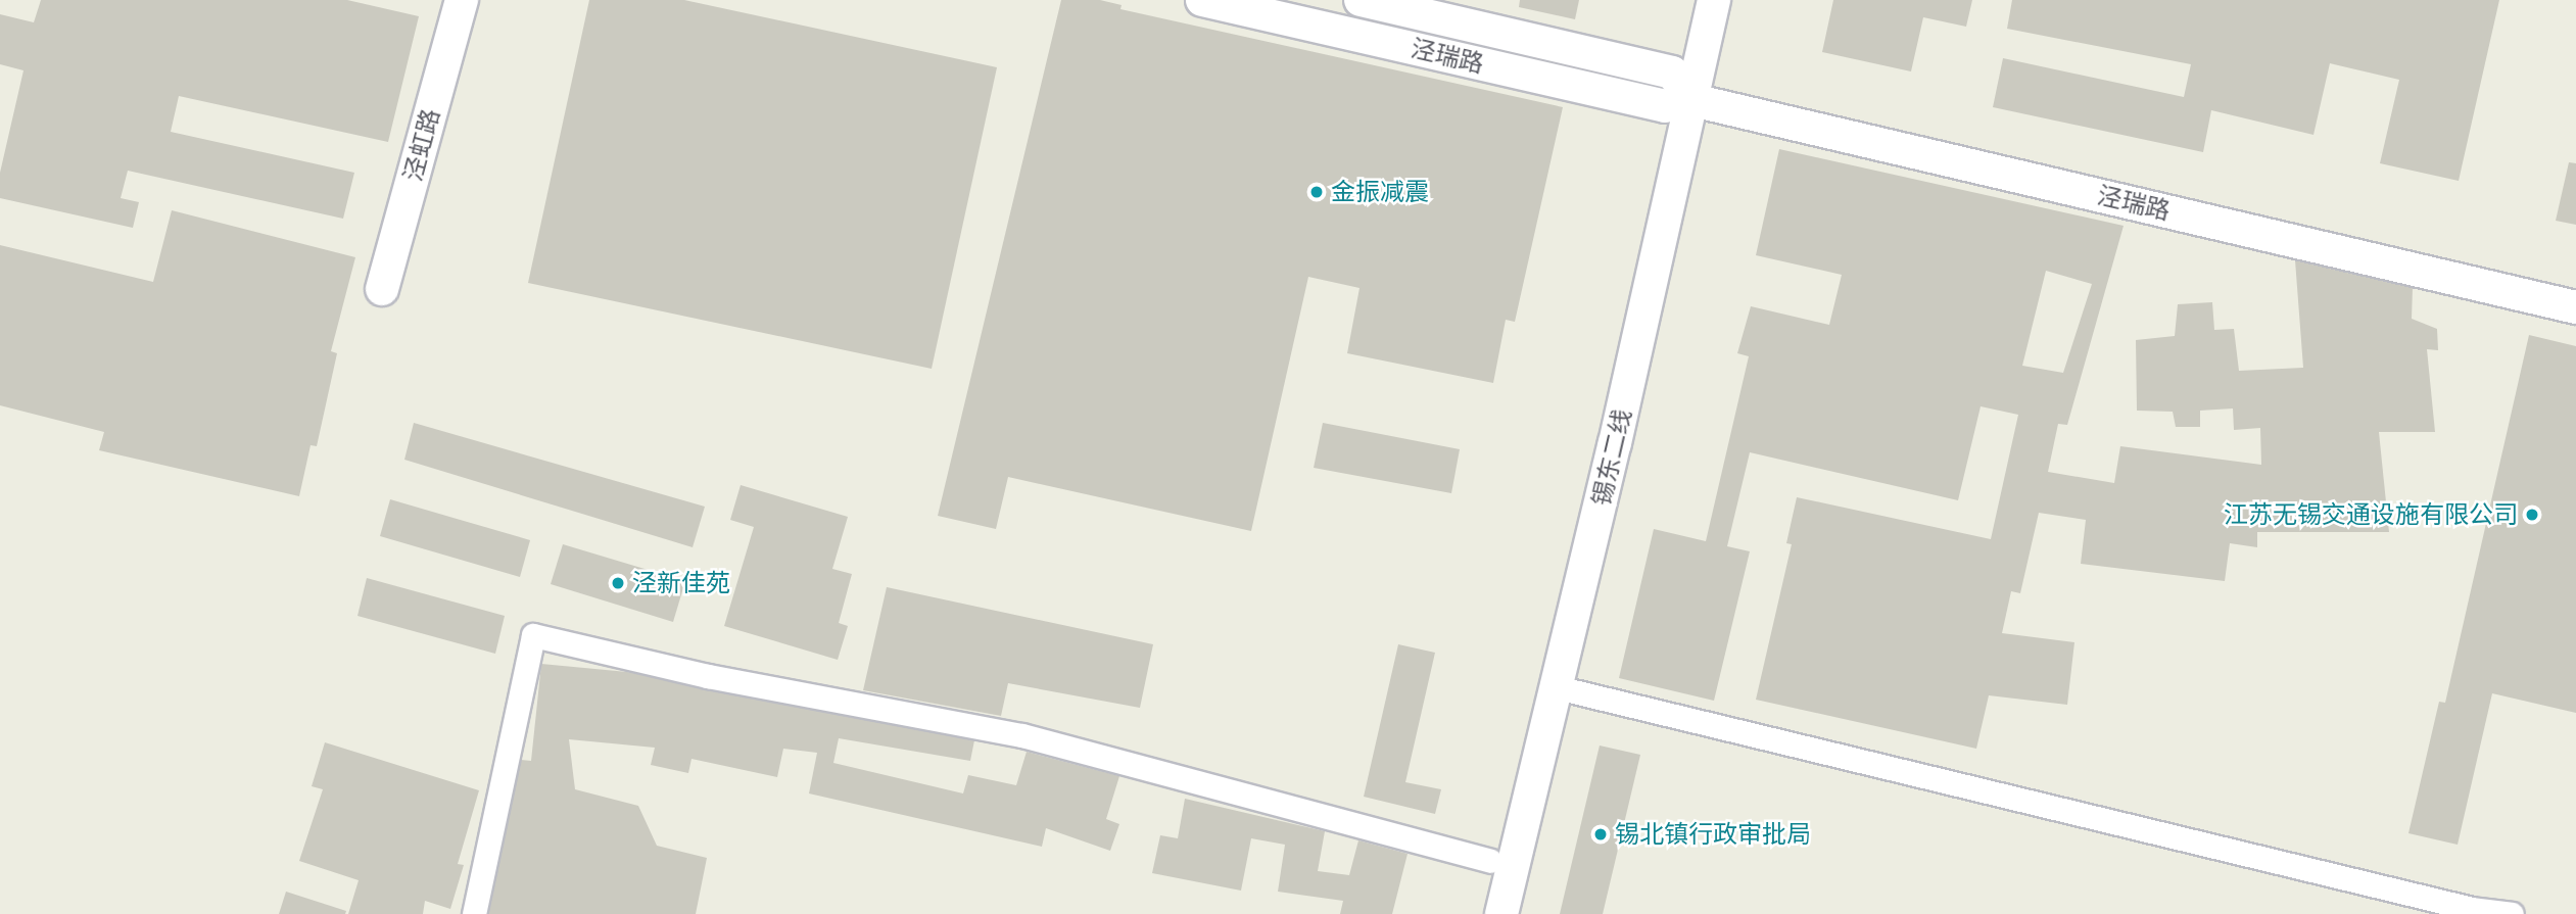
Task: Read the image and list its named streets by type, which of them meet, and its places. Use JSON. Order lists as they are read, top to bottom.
{
  "streets": {
    "street": ["泾瑞路", "泾虹路", "锡东二线"]
  },
  "crossings": [
    ["泾瑞路", "锡东二线"]
  ],
  "places": [
    "金振减震",
    "江苏无锡交通设施有限公司",
    "泾新佳苑",
    "锡北镇行政审批局"
  ]
}
